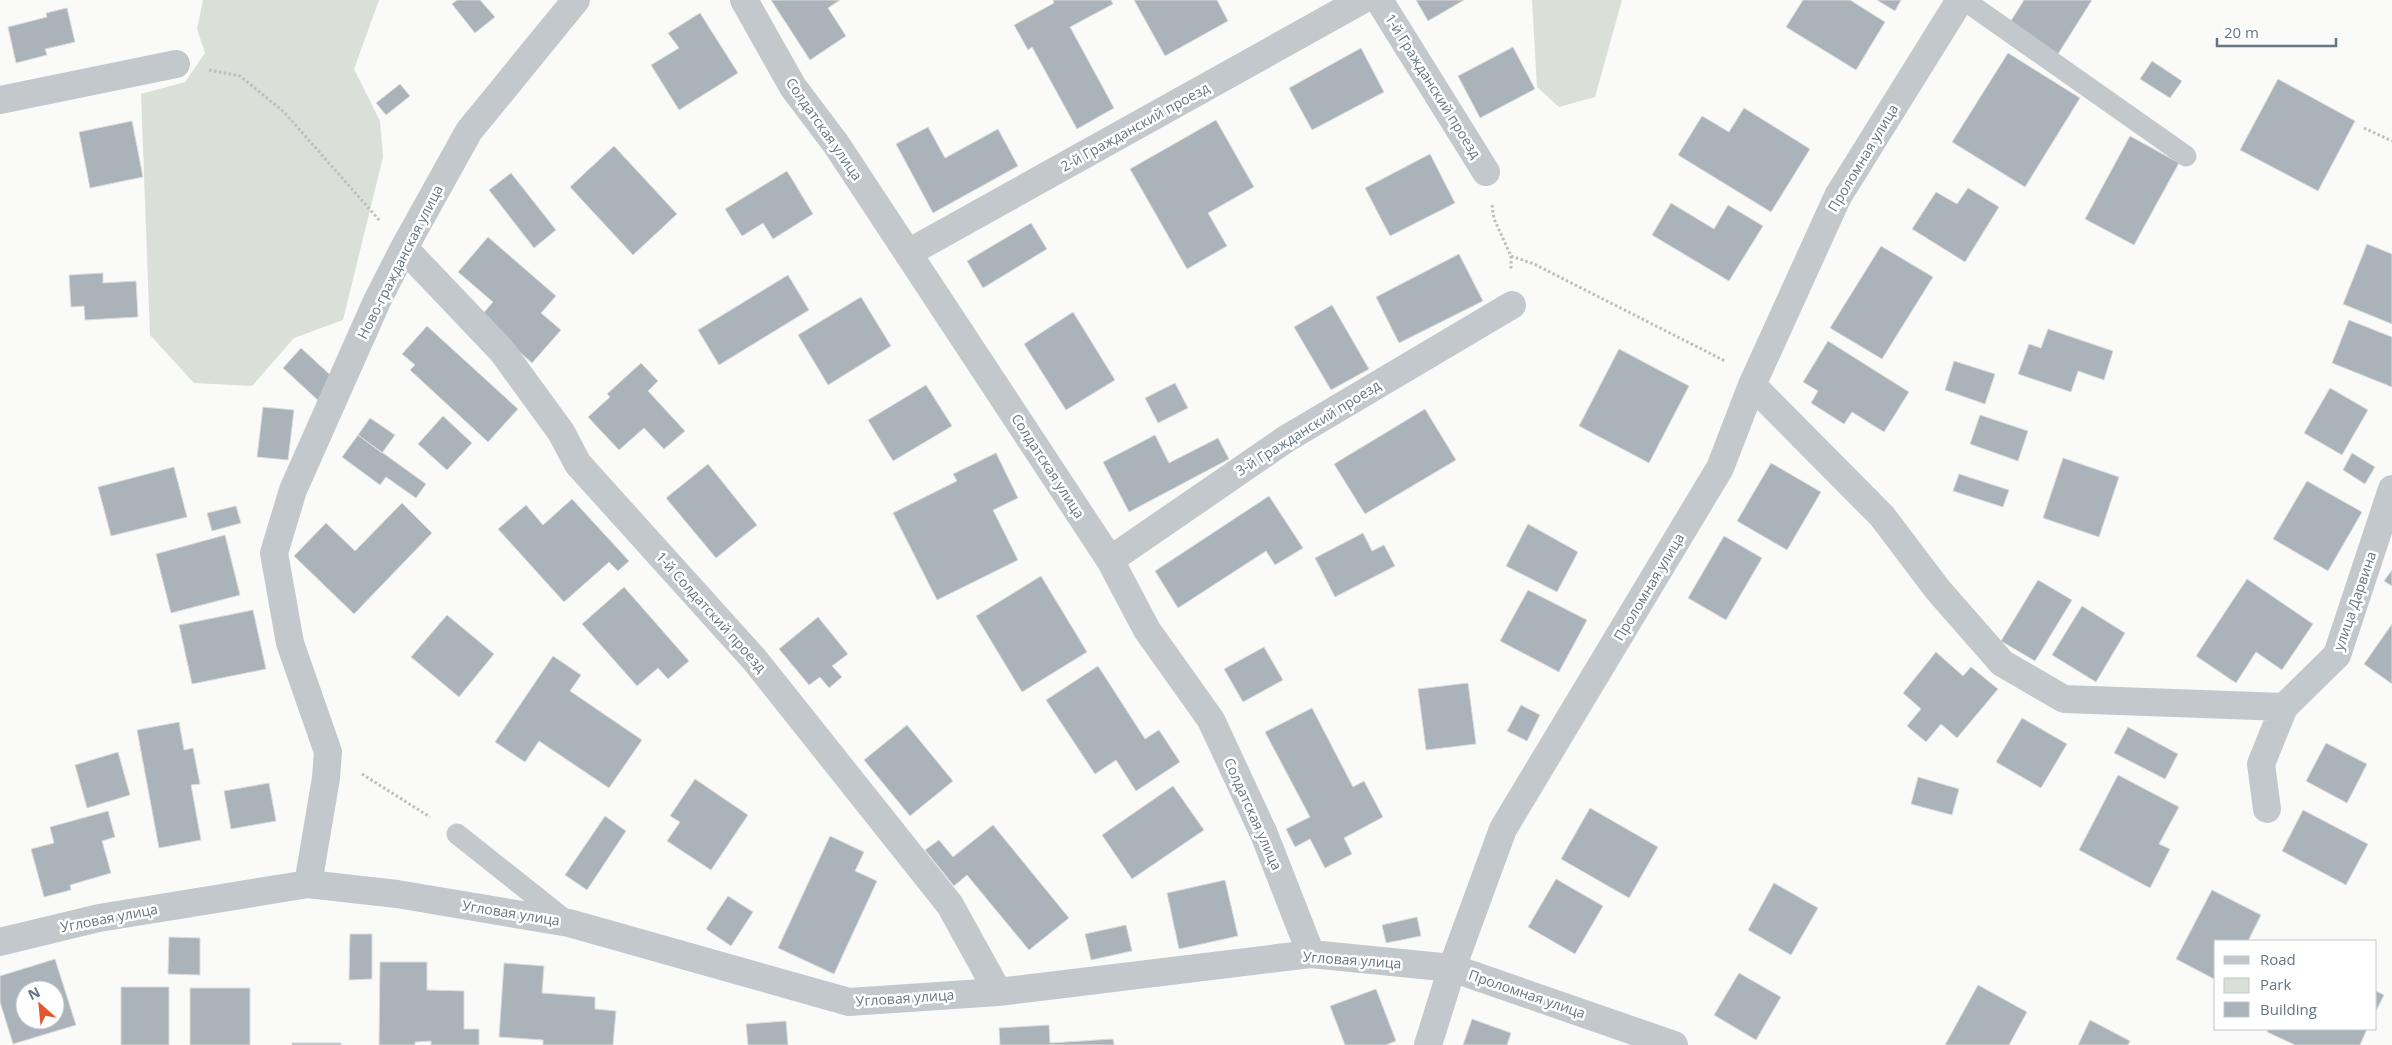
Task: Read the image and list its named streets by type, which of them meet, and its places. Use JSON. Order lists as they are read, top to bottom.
{
  "streets": {
    "street": [
      "1-й Гражданский проезд",
      "2-й Гражданский проезд",
      "Солдатская улица",
      "Проломная улица",
      "Ново-гражданская улица",
      "3-й Гражданский проезд",
      "улица Дарвина",
      "1-й Солдатский проезд",
      "Угловая улица"
    ]
  },
  "crossings": [
    ["2-й Гражданский проезд", "Солдатская улица"],
    ["Солдатская улица", "3-й Гражданский проезд"],
    ["Солдатская улица", "Угловая улица"],
    ["Проломная улица", "Угловая улица"],
    ["Ново-гражданская улица", "1-й Солдатский проезд"],
    ["1-й Солдатский проезд", "Угловая улица"]
  ],
  "legend": ["Road", "Park", "Building"],
  "scale_bar": "20 m",
  "north": "top left"
}
